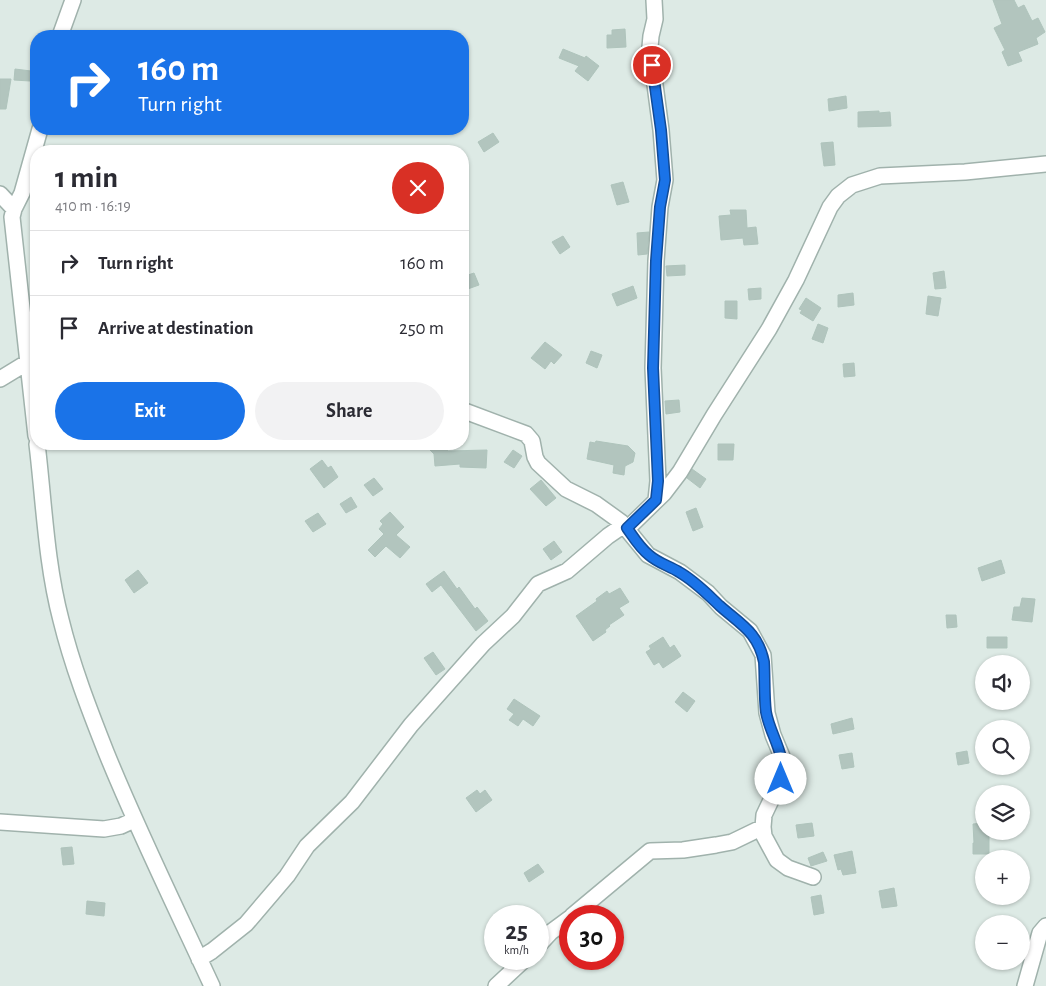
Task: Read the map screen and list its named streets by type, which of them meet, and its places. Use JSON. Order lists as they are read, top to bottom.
{
  "page": {
    "turn": ["160 m", "Turn right"],
    "heading": ["1 min", "410 m · 16:19"],
    "list": [
      {
        "name": "Turn right",
        "value": "160 m"
      },
      {
        "name": "Arrive at destination",
        "value": "250 m"
      }
    ],
    "buttons": ["Exit", "Share"],
    "map_buttons": ["+", "−"],
    "speed": "25 km/h",
    "limit": "30"
  }
}
